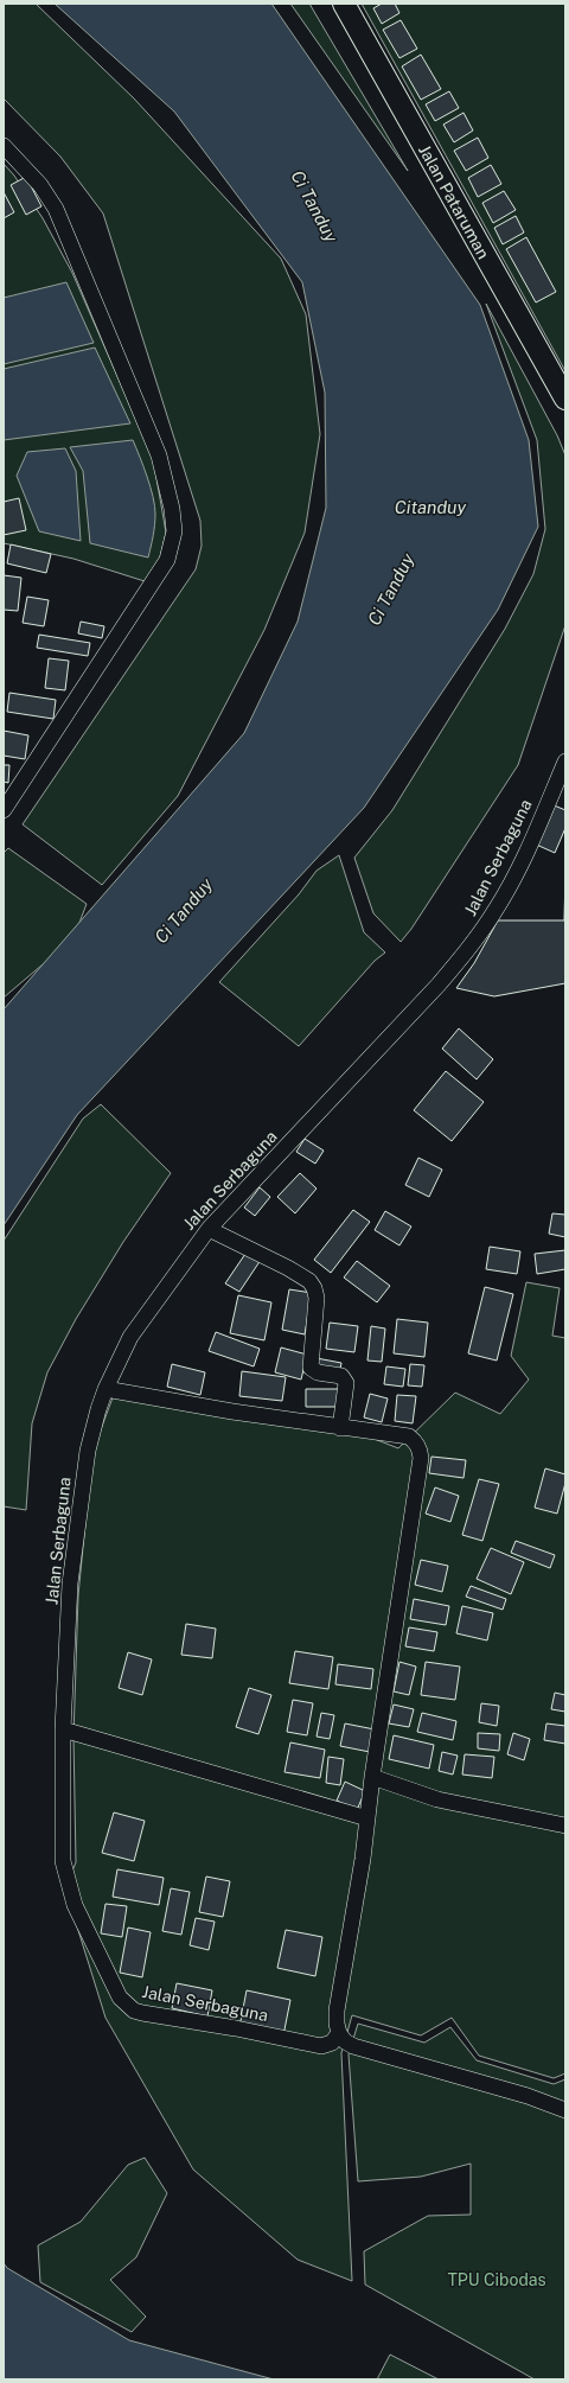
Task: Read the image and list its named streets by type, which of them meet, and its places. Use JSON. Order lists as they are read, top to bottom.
{
  "streets": {
    "street": ["Jalan Pataruman", "Jalan Serbaguna"]
  },
  "water": ["Ci Tanduy", "Citanduy"],
  "parks": ["TPU Cibodas"]
}
